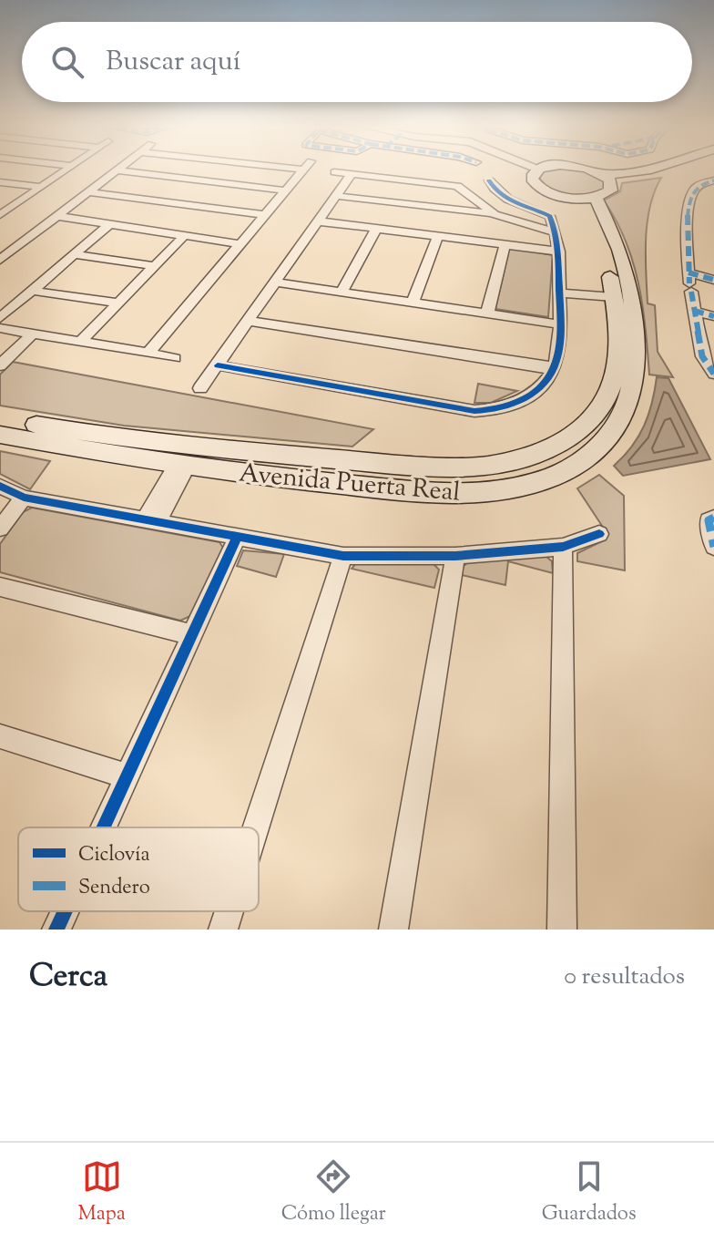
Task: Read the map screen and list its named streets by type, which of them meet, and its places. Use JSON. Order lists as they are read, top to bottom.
{
  "streets": {
    "main road": ["Avenida Puerta Real"]
  },
  "legend": ["Ciclovía", "Sendero"],
  "page": {
    "search": "Buscar aquí",
    "heading": ["Cerca", "0 resultados"],
    "nav": ["Mapa", "Cómo llegar", "Guardados"]
  }
}
